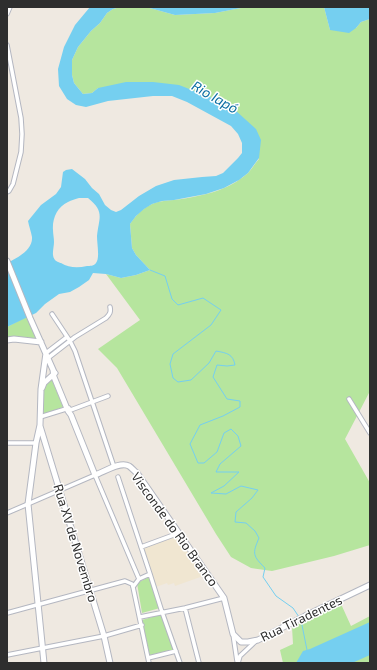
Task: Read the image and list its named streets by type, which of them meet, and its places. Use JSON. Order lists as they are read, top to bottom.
{
  "streets": {
    "street": ["Visconde do Rio Branco", "Rua XV de Novembro", "Rua Tiradentes"]
  },
  "water": ["Rio Iapó"]
}
